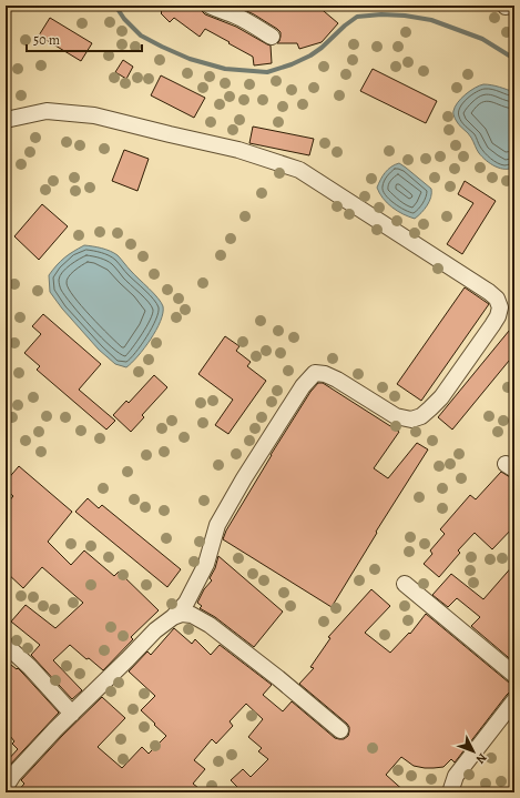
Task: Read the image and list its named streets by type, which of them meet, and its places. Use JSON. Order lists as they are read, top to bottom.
{
  "scale_bar": "50 m",
  "north": "bottom right"
}
